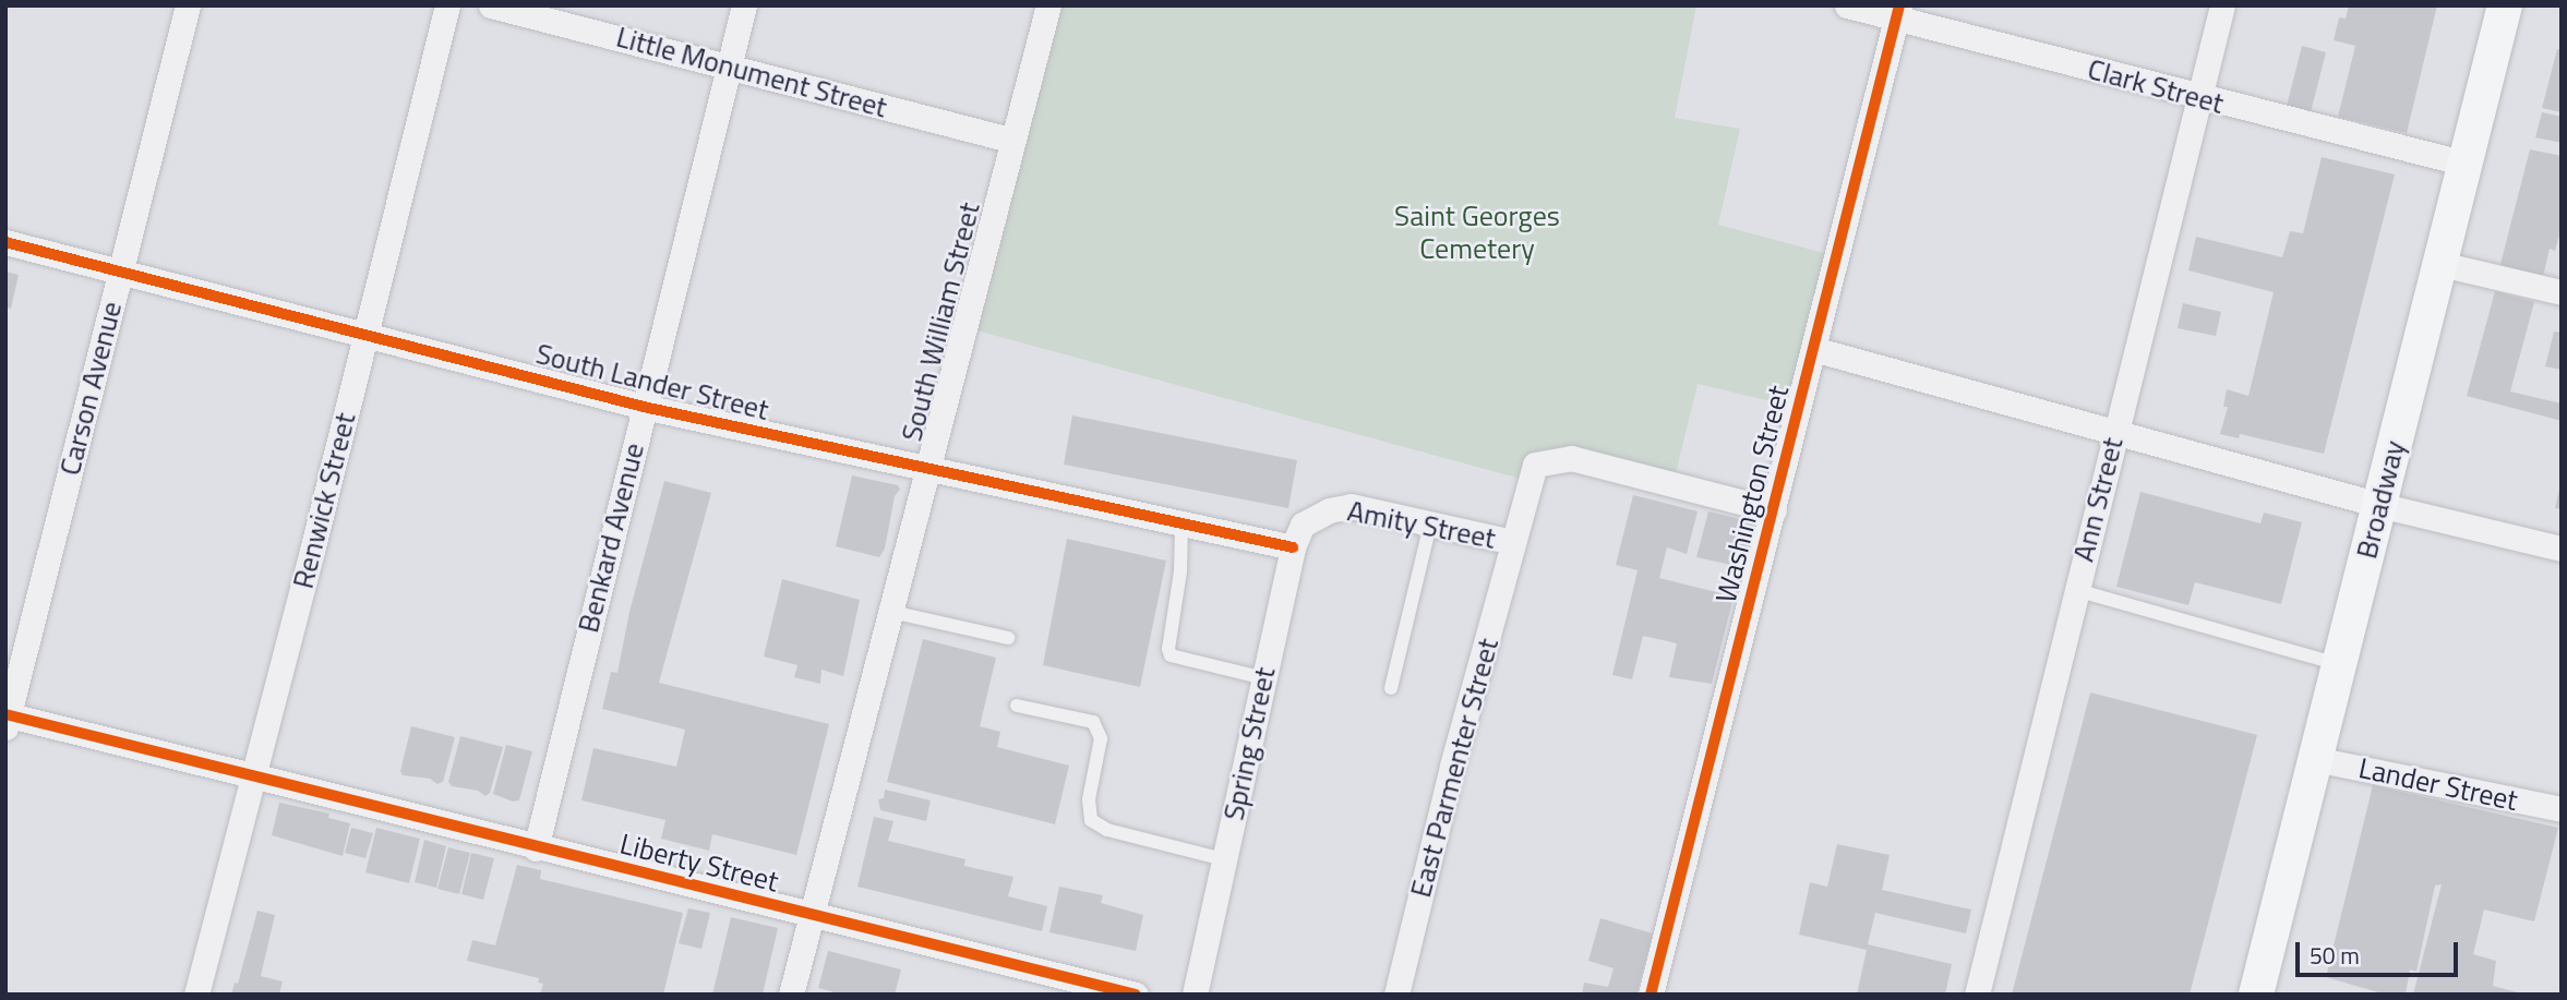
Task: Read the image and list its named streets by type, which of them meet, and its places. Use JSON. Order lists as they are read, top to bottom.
{
  "streets": {
    "street": [
      "Little Monument Street",
      "Clark Street",
      "South William Street",
      "South Lander Street",
      "Carson Avenue",
      "Washington Street",
      "Ann Street",
      "Broadway",
      "Renwick Street",
      "Amity Street",
      "Benkard Avenue",
      "Spring Street",
      "East Parmenter Street",
      "Lander Street",
      "Liberty Street"
    ]
  },
  "crossings": [
    ["Little Monument Street", "South William Street"],
    ["Little Monument Street", "Benkard Avenue"],
    ["Clark Street", "Washington Street"],
    ["Clark Street", "Ann Street"],
    ["Clark Street", "Broadway"],
    ["South William Street", "South Lander Street"],
    ["South William Street", "Liberty Street"],
    ["South Lander Street", "Carson Avenue"],
    ["South Lander Street", "Renwick Street"],
    ["South Lander Street", "Benkard Avenue"],
    ["South Lander Street", "Spring Street"],
    ["Carson Avenue", "Liberty Street"],
    ["Washington Street", "East Parmenter Street"],
    ["Broadway", "Lander Street"],
    ["Renwick Street", "Liberty Street"],
    ["Amity Street", "Spring Street"],
    ["Amity Street", "East Parmenter Street"],
    ["Benkard Avenue", "Liberty Street"]
  ],
  "parks": ["Saint Georges Cemetery"],
  "scale_bar": "50 m"
}
